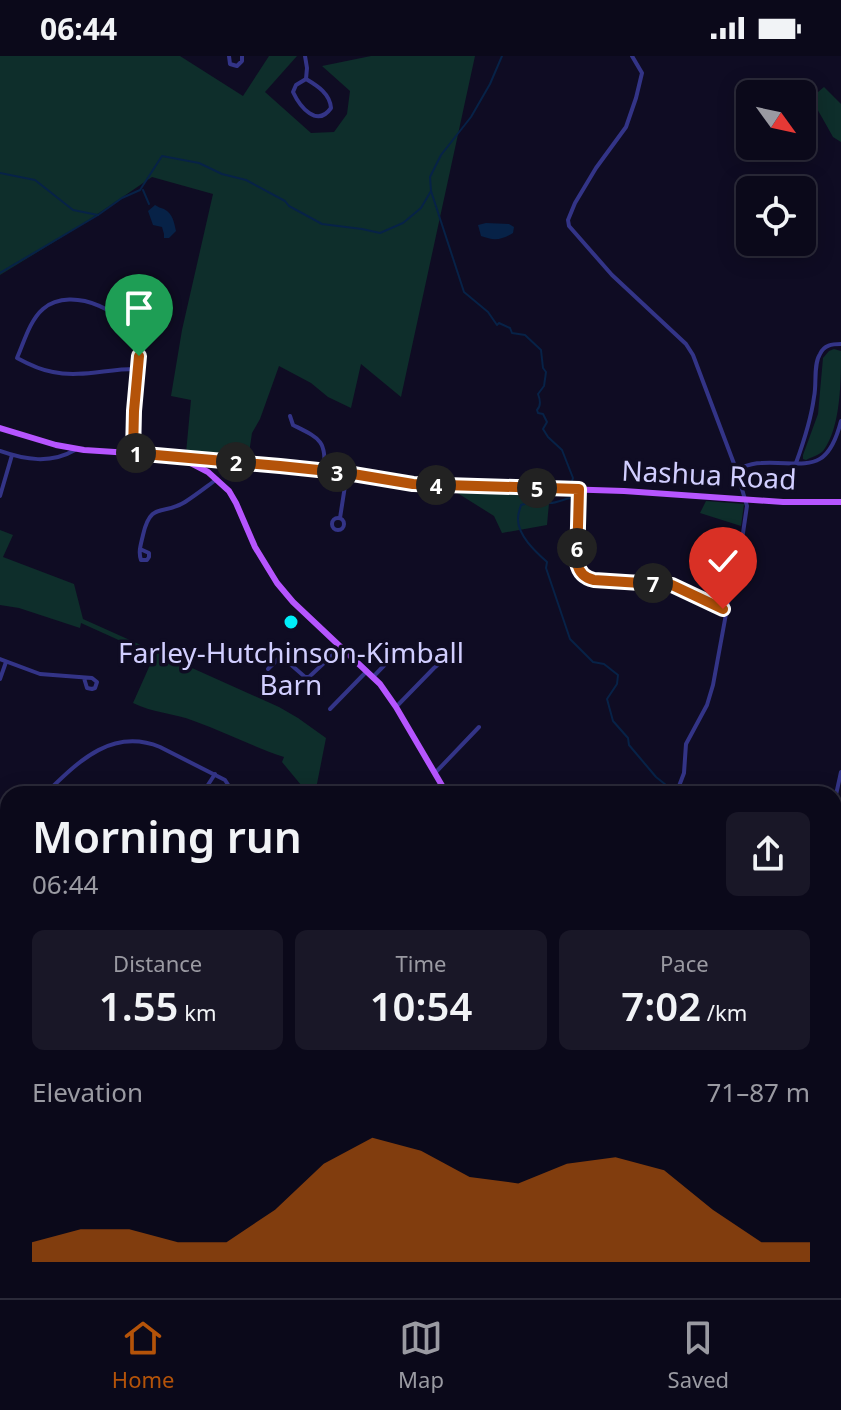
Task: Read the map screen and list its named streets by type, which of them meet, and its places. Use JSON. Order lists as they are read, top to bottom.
{
  "streets": {
    "main road": ["Nashua Road"]
  },
  "places": ["Farley-Hutchinson-Kimball Barn"],
  "north": "bottom right",
  "page": {
    "status": "06:44",
    "pins": [
      "1",
      "2",
      "3",
      "4",
      "5",
      "6",
      "7"
    ],
    "heading": ["Morning run", "06:44"],
    "stats": [
      ["Distance", "1.55 km"],
      ["Time", "10:54"],
      ["Pace", "7:02 /km"]
    ],
    "chart": ["Elevation", "71–87 m"],
    "tabs": ["Home", "Map", "Saved"]
  }
}
